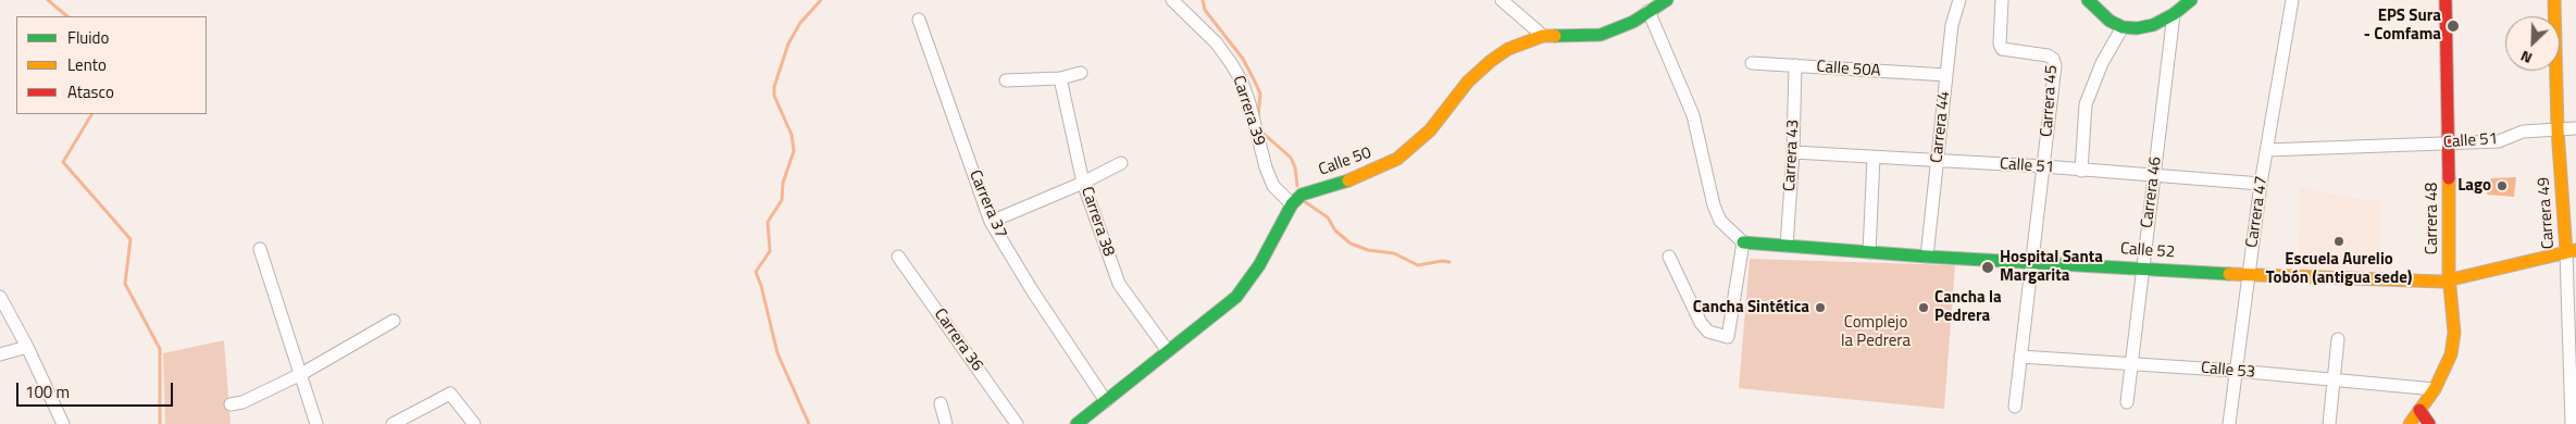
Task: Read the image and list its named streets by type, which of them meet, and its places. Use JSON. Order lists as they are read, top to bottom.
{
  "streets": {
    "street": [
      "Calle 50A",
      "Carrera 45",
      "Carrera 39",
      "Carrera 44",
      "Calle 51",
      "Carrera 43",
      "Calle 50",
      "Carrera 46",
      "Carrera 37",
      "Carrera 47",
      "Carrera 49",
      "Carrera 48",
      "Carrera 38",
      "Calle 52",
      "Carrera 36",
      "Calle 53"
    ]
  },
  "crossings": [
    ["Calle 50A", "Carrera 44"],
    ["Calle 50A", "Carrera 43"],
    ["Carrera 45", "Calle 51"],
    ["Carrera 45", "Calle 52"],
    ["Carrera 45", "Calle 53"],
    ["Carrera 39", "Calle 50"],
    ["Carrera 44", "Calle 51"],
    ["Carrera 44", "Calle 52"],
    ["Calle 51", "Carrera 43"],
    ["Calle 51", "Carrera 46"],
    ["Calle 51", "Carrera 47"],
    ["Calle 51", "Carrera 49"],
    ["Calle 51", "Carrera 48"],
    ["Carrera 43", "Calle 52"],
    ["Carrera 46", "Calle 52"],
    ["Carrera 46", "Calle 53"],
    ["Carrera 47", "Calle 52"],
    ["Carrera 47", "Calle 53"],
    ["Carrera 49", "Calle 52"],
    ["Carrera 48", "Calle 52"],
    ["Carrera 48", "Calle 53"]
  ],
  "parks": ["Complejo la Pedrera"],
  "places": [
    "EPS Sura - Comfama",
    "Lago",
    "Escuela Aurelio Tobón (antigua sede)",
    "Hospital Santa Margarita",
    "Cancha Sintética",
    "Cancha la Pedrera"
  ],
  "legend": ["Fluido", "Lento", "Atasco"],
  "scale_bar": "100 m",
  "north": "bottom left"
}
